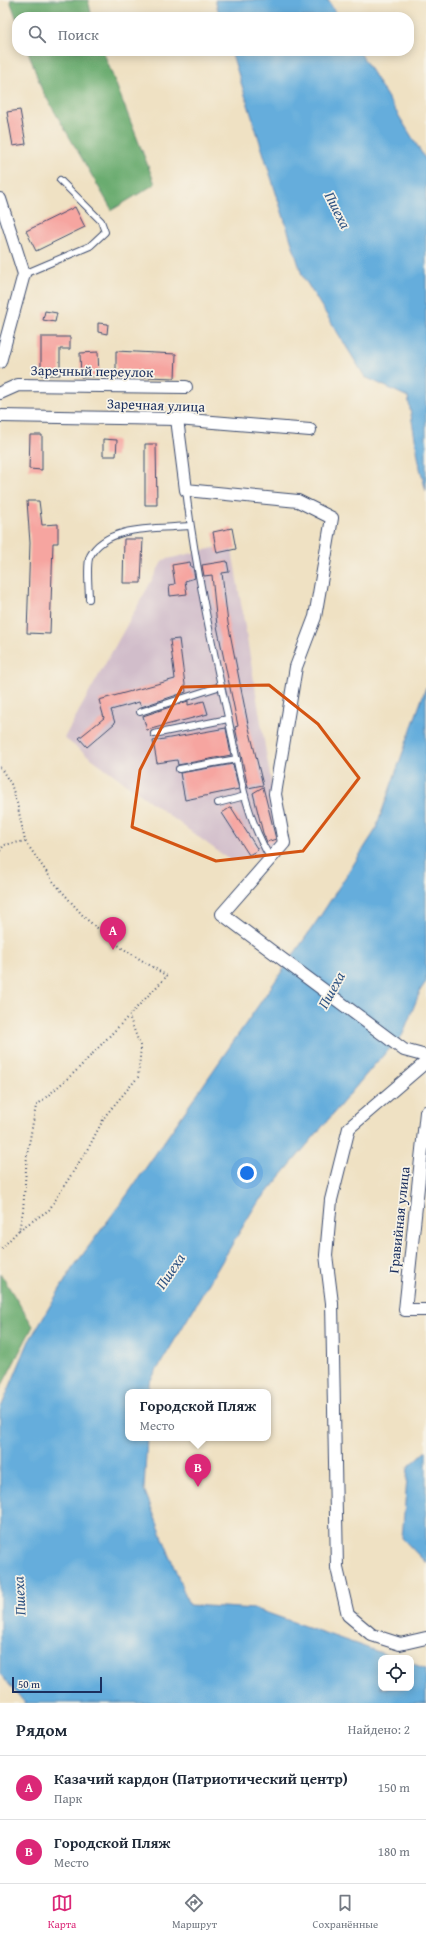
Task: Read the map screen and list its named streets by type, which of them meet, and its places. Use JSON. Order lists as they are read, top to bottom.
{
  "streets": {
    "street": ["Заречный переулок", "Заречная улица", "Гравийная улица"]
  },
  "water": ["Пшеха"],
  "scale_bar": "50 m",
  "page": {
    "search": "Поиск",
    "pins": ["A", "B"],
    "popup": ["Городской Пляж", "Место"],
    "scale": "50 m",
    "heading": ["Рядом", "Найдено: 2"],
    "list": [
      {
        "mark": "A",
        "name": "Казачий кардон (Патриотический центр)",
        "note": "Парк",
        "value": "150 m"
      },
      {
        "mark": "B",
        "name": "Городской Пляж",
        "note": "Место",
        "value": "180 m"
      }
    ],
    "nav": ["Карта", "Маршрут", "Сохранённые"]
  }
}
